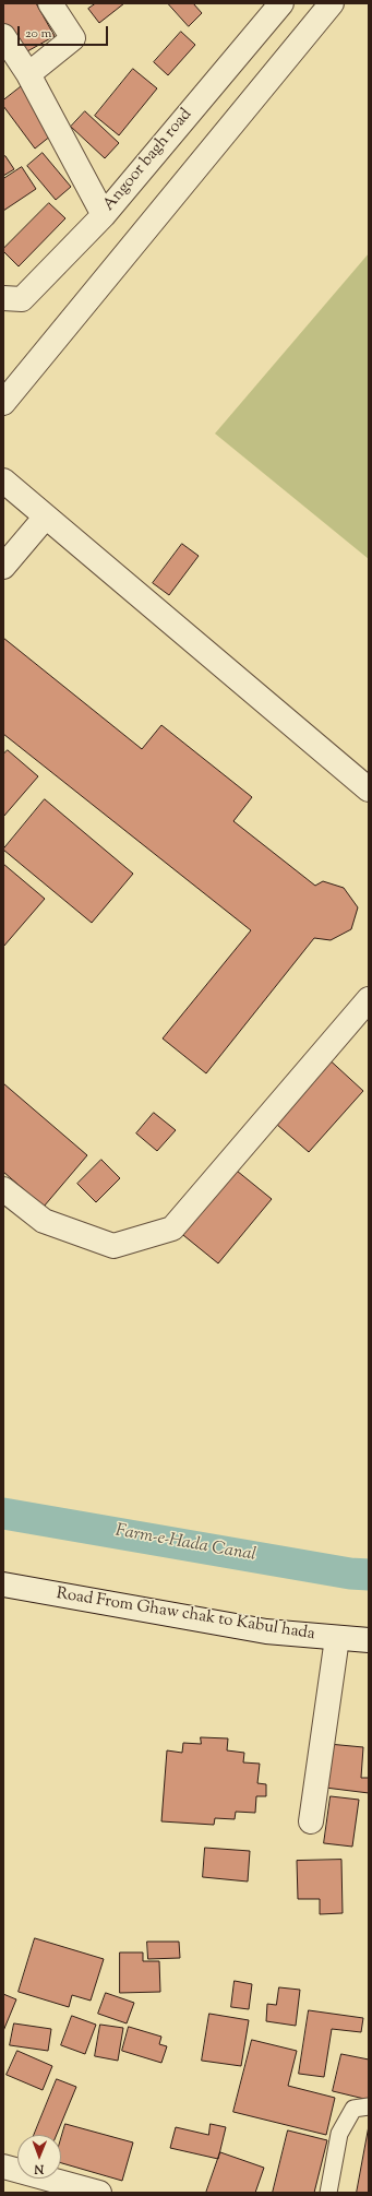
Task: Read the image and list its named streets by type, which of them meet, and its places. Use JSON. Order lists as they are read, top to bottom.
{
  "streets": {
    "street": ["Angoor bagh road", "Road From Ghaw chak to Kabul hada"]
  },
  "water": ["Farm-e-Hada Canal"],
  "scale_bar": "20 m",
  "north": "bottom"
}
